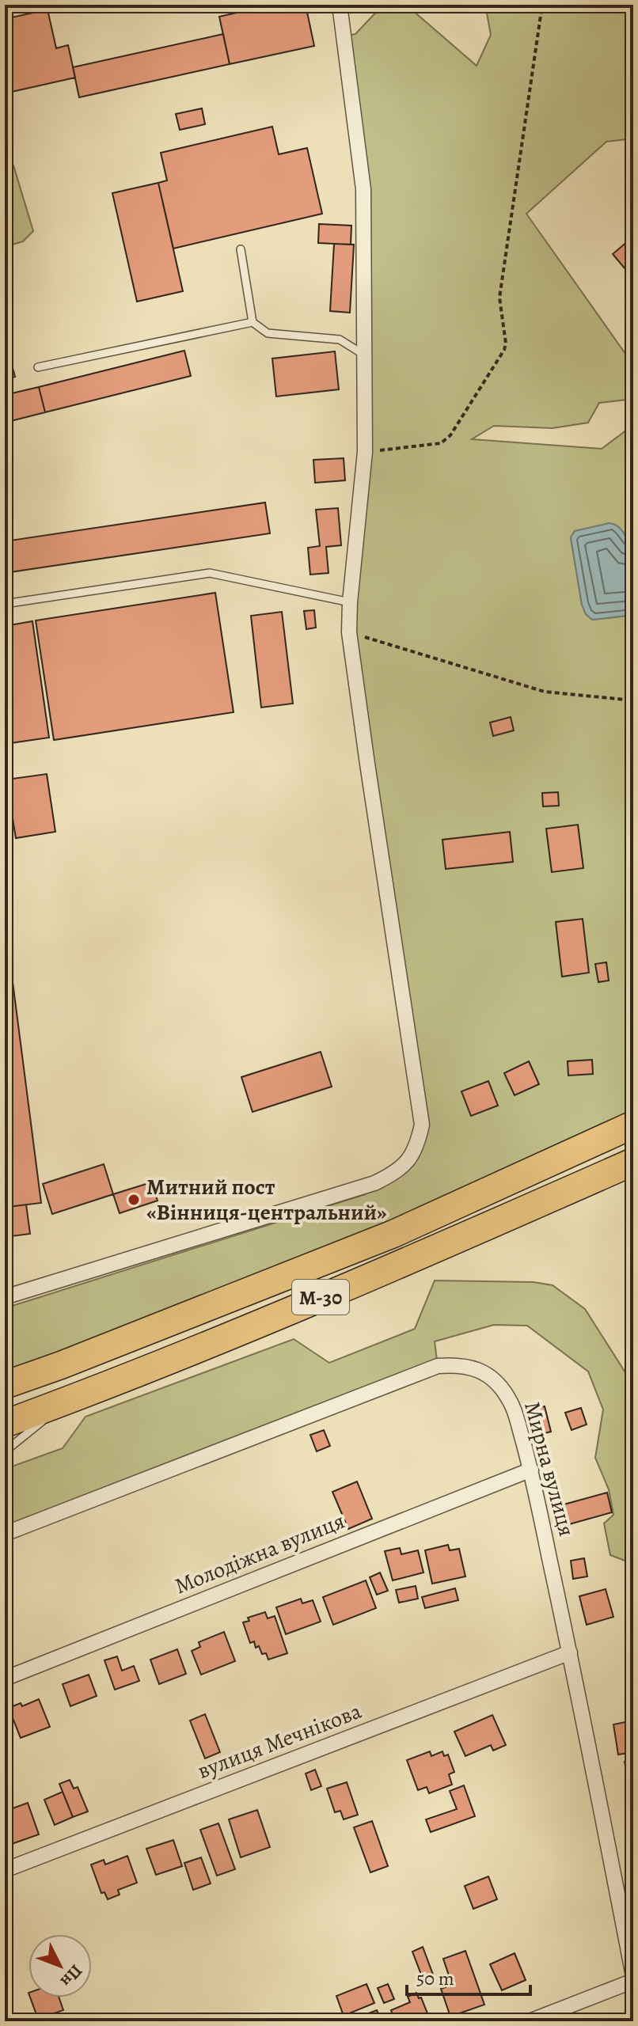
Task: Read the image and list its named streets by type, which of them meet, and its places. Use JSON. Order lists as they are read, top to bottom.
{
  "streets": {
    "highway": ["М-30"],
    "street": ["Мирна вулиця", "Молодіжна вулиця", "вулиця Мечнікова"]
  },
  "crossings": [
    ["Мирна вулиця", "Молодіжна вулиця"],
    ["Мирна вулиця", "вулиця Мечнікова"]
  ],
  "places": ["Митний пост «Вінниця-центральний»"],
  "scale_bar": "50 m",
  "north": "bottom right"
}
